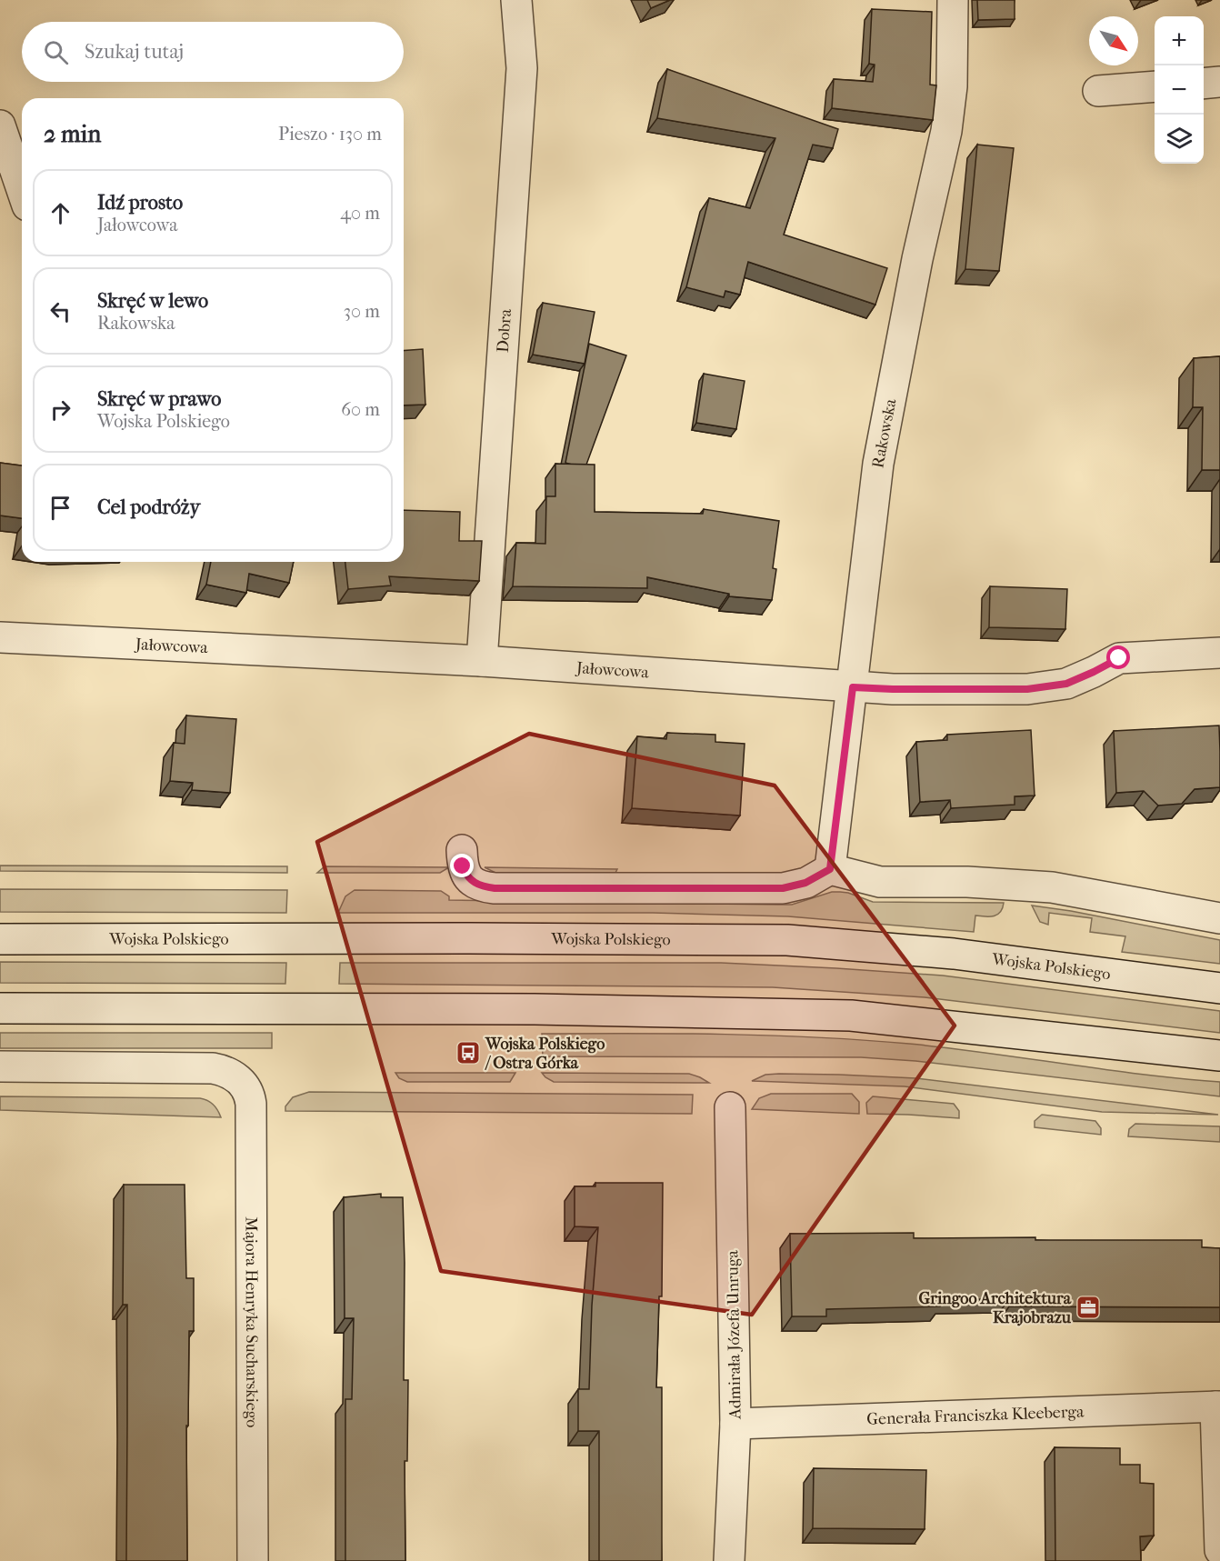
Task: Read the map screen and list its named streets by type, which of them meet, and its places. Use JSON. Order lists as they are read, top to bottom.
{
  "streets": {
    "street": [
      "Dobra",
      "Rakowska",
      "Jałowcowa",
      "Wojska Polskiego",
      "Majora Henryka Sucharskiego",
      "Admirała Józefa Unruga",
      "Generała Franciszka Kleeberga"
    ]
  },
  "crossings": [
    ["Dobra", "Jałowcowa"],
    ["Rakowska", "Jałowcowa"],
    ["Admirała Józefa Unruga", "Generała Franciszka Kleeberga"]
  ],
  "places": {
    "bus stop": ["Wojska Polskiego / Ostra Górka"],
    "office": ["Gringoo Architektura Krajobrazu"]
  },
  "north": "bottom right",
  "page": {
    "map_buttons": ["+", "−"],
    "search": "Szukaj tutaj",
    "heading": ["2 min", "Pieszo · 130 m"],
    "list": [
      ["Idź prosto", "Jałowcowa", "40 m"],
      ["Skręć w lewo", "Rakowska", "30 m"],
      ["Skręć w prawo", "Wojska Polskiego", "60 m"],
      "Cel podróży"
    ]
  }
}
